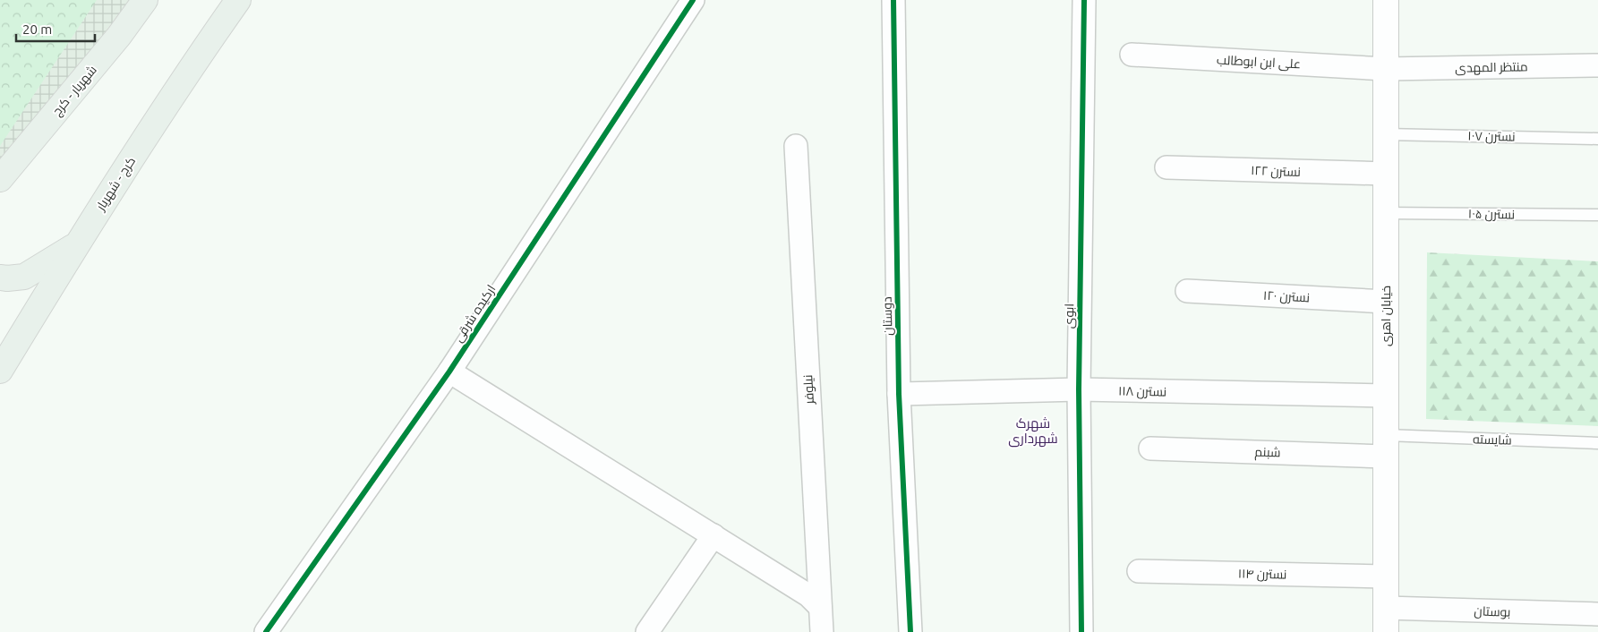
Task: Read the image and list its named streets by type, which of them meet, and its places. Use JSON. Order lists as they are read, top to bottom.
{
  "streets": {
    "main road": ["شهریار - کرج", "کرج - شهریار"],
    "street": [
      "علی ابن ابوطالب",
      "منتظر المهدی",
      "نسترن ۱۲۲",
      "نسترن ۱۲۰",
      "ارکیده شرقی",
      "دوستان",
      "ابوی",
      "خیابان اهری",
      "نیلوفر",
      "نسترن ۱۱۸",
      "شبنم",
      "نسترن ۱۱۴",
      "بوستان"
    ],
    "lane": ["نسترن ۱۰۷", "نسترن ۱۰۵", "شایسته"]
  },
  "crossings": [
    ["علی ابن ابوطالب", "منتظر المهدی"],
    ["علی ابن ابوطالب", "خیابان اهری"],
    ["منتظر المهدی", "خیابان اهری"],
    ["نسترن ۱۰۷", "خیابان اهری"],
    ["نسترن ۱۲۲", "خیابان اهری"],
    ["نسترن ۱۰۵", "خیابان اهری"],
    ["نسترن ۱۲۰", "خیابان اهری"],
    ["دوستان", "نسترن ۱۱۸"],
    ["ابوی", "نسترن ۱۱۸"],
    ["خیابان اهری", "نسترن ۱۱۸"],
    ["خیابان اهری", "شایسته"],
    ["خیابان اهری", "شبنم"],
    ["خیابان اهری", "نسترن ۱۱۴"],
    ["خیابان اهری", "بوستان"],
    ["شایسته", "شبنم"]
  ],
  "districts": ["شهرک شهرداری"],
  "scale_bar": "20 m"
}
